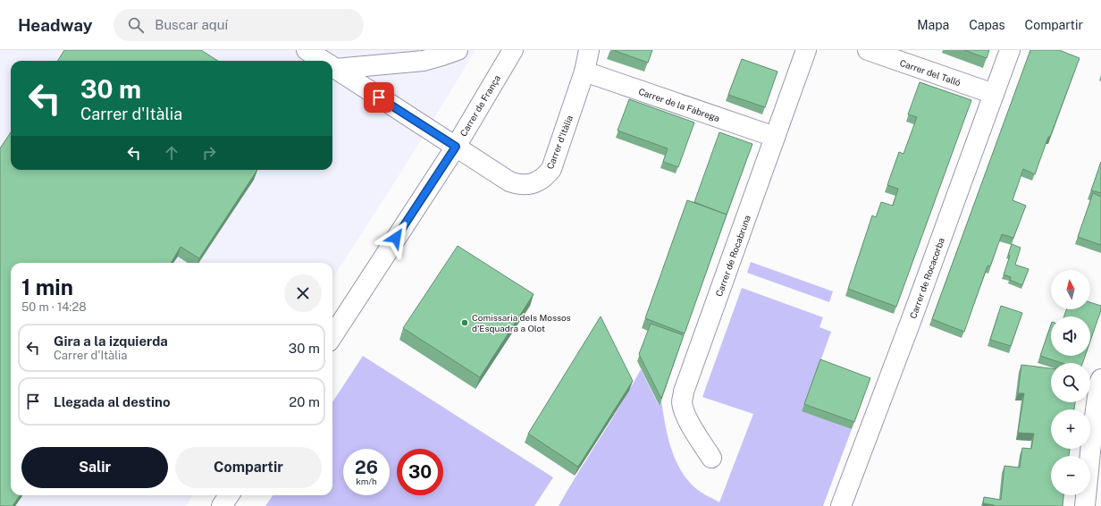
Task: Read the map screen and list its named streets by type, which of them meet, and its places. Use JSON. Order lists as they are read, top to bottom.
{
  "streets": {
    "street": [
      "Carrer del Talló",
      "Carrer de la Fàbrega",
      "Carrer de França",
      "Carrer d'Itàlia",
      "Carrer de Rocabruna",
      "Carrer de Rocacorba"
    ]
  },
  "crossings": [
    ["Carrer del Talló", "Carrer de Rocacorba"],
    ["Carrer de la Fàbrega", "Carrer d'Itàlia"],
    ["Carrer de la Fàbrega", "Carrer de Rocabruna"],
    ["Carrer de França", "Carrer d'Itàlia"]
  ],
  "places": ["Comissaria dels Mossos d'Esquadra a Olot"],
  "north": "top",
  "page": {
    "header": "Headway",
    "search": "Buscar aquí",
    "nav": ["Mapa", "Capas", "Compartir"],
    "turn": ["30 m", "Carrer d'Itàlia"],
    "heading": ["1 min", "50 m · 14:28"],
    "map_buttons": ["+", "−"],
    "list": [
      {
        "name": "Gira a la izquierda",
        "note": "Carrer d'Itàlia",
        "value": "30 m"
      },
      {
        "name": "Llegada al destino",
        "value": "20 m"
      }
    ],
    "buttons": ["Salir", "Compartir"],
    "speed": "26 km/h",
    "limit": "30"
  }
}
